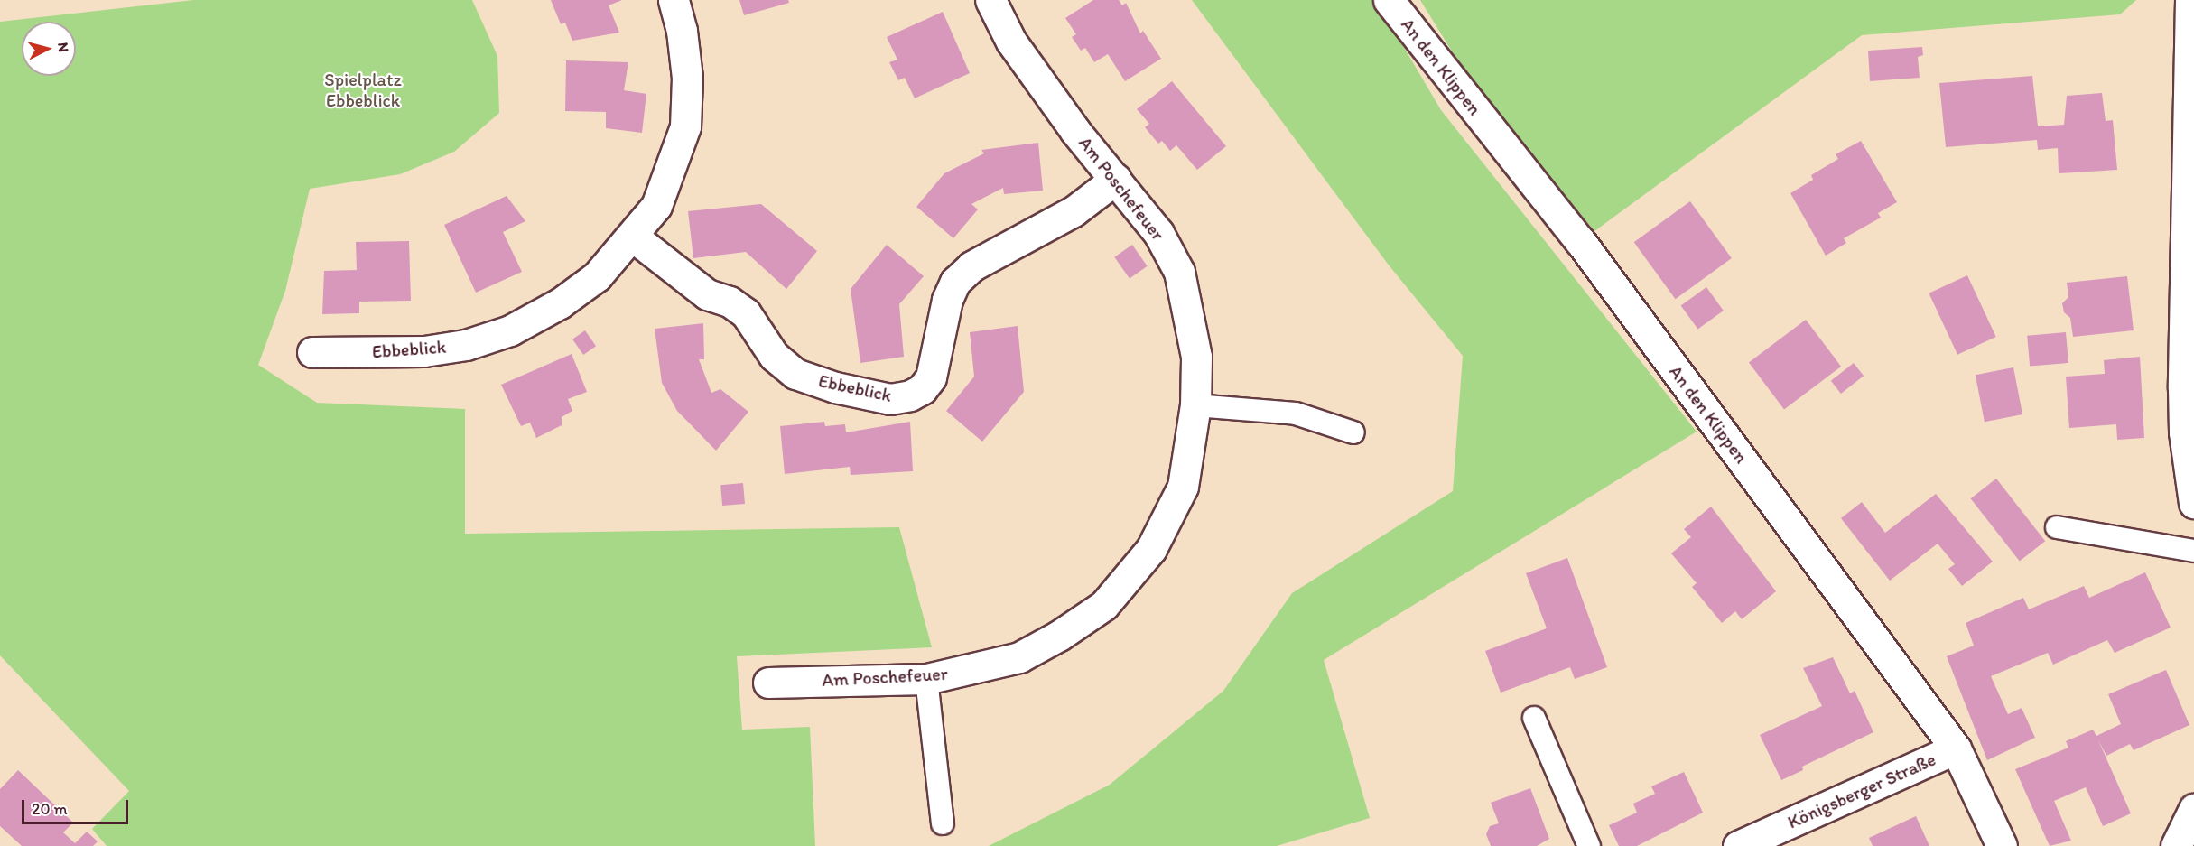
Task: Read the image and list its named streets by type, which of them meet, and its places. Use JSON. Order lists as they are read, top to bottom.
{
  "streets": {
    "street": [
      "An den Klippen",
      "Am Poschefeuer",
      "Ebbeblick",
      "Königsberger Straße"
    ]
  },
  "crossings": [
    ["An den Klippen", "Königsberger Straße"],
    ["Am Poschefeuer", "Ebbeblick"]
  ],
  "parks": ["Spielplatz Ebbeblick"],
  "scale_bar": "20 m",
  "north": "right"
}
